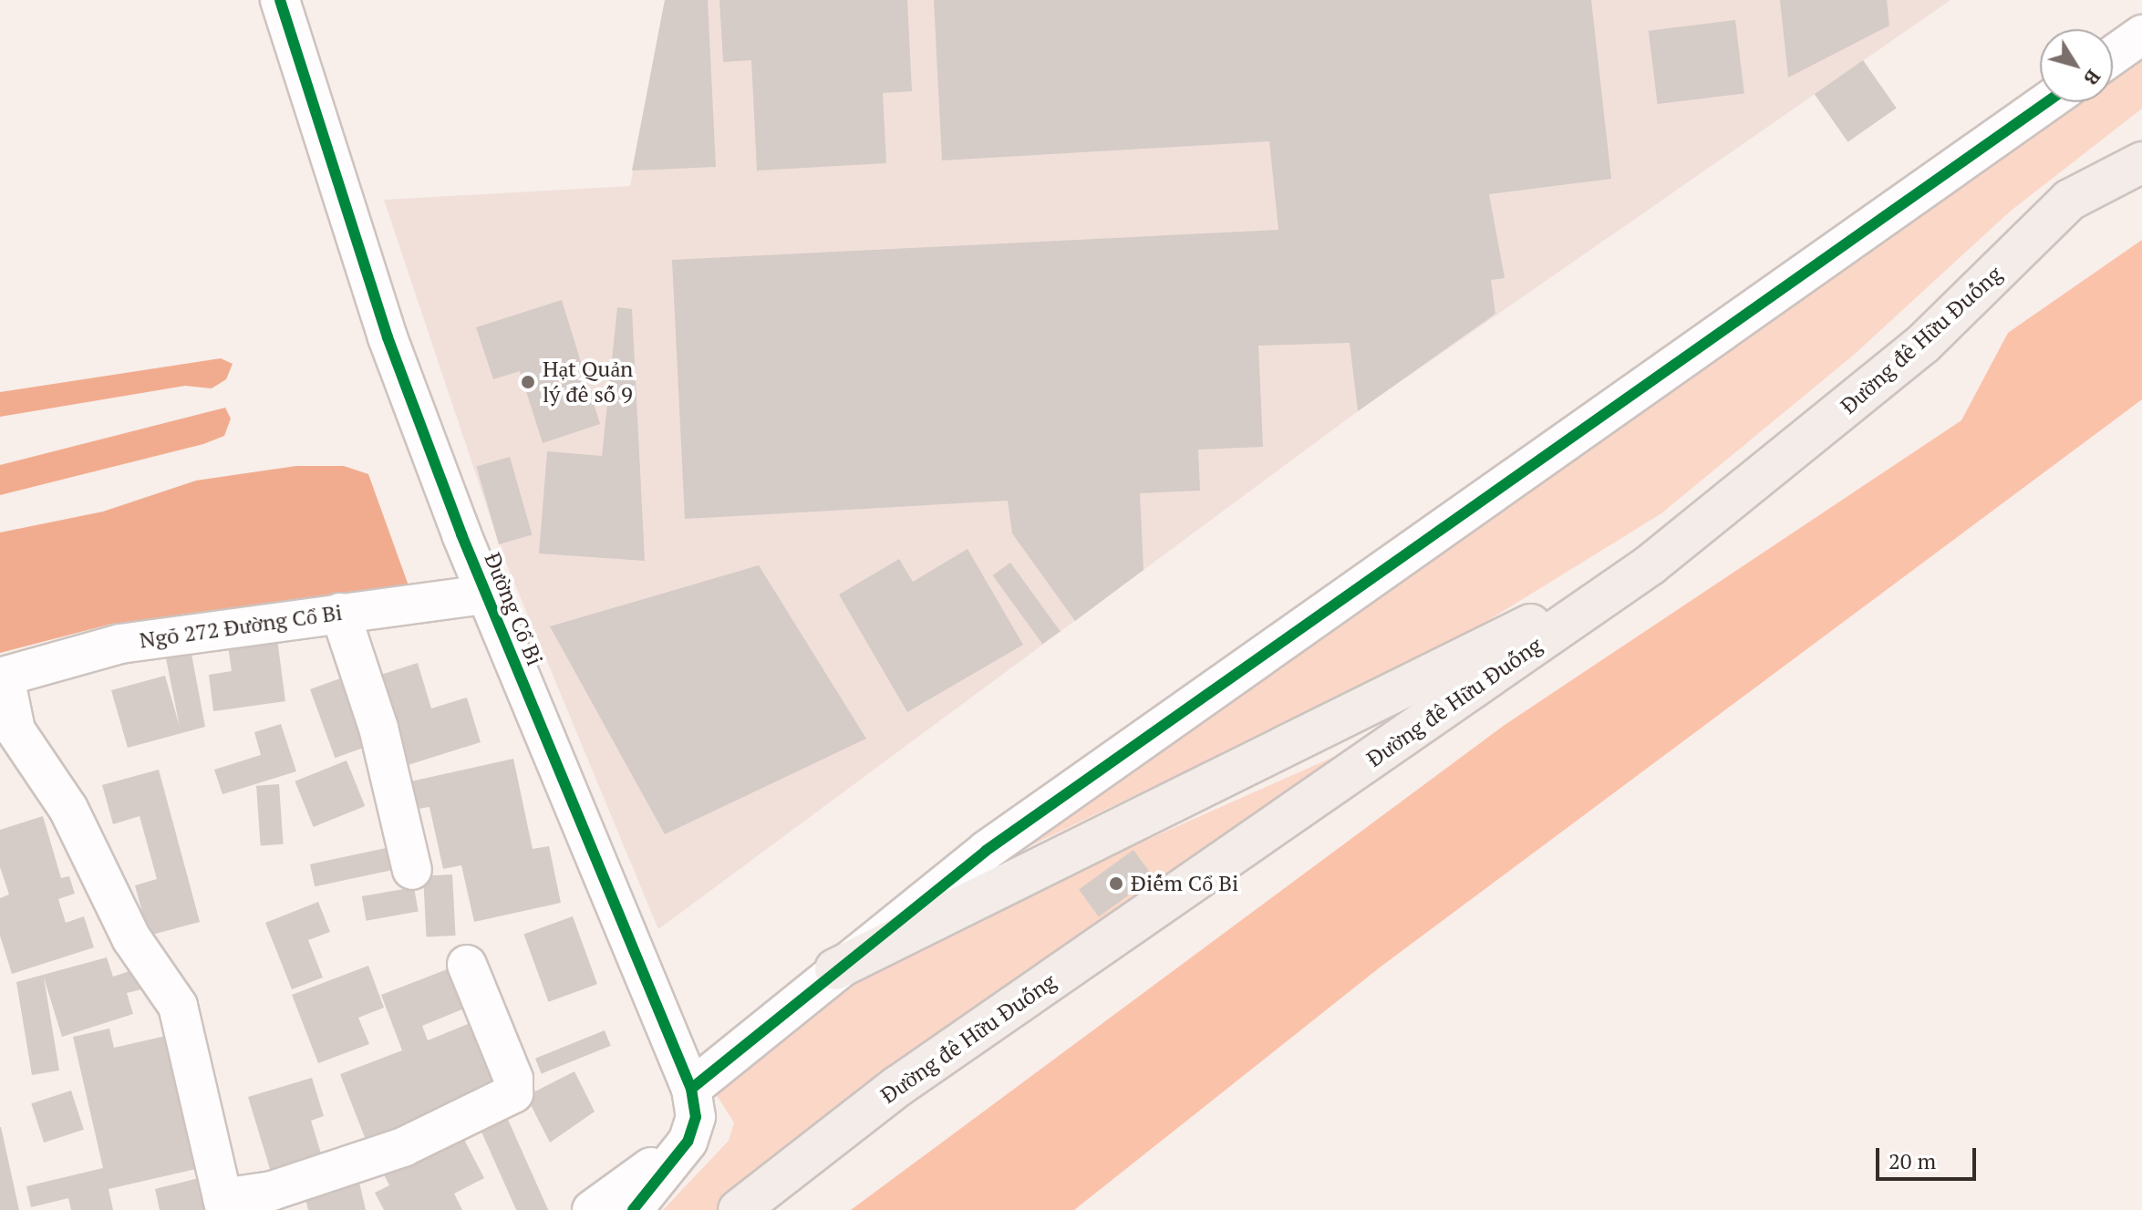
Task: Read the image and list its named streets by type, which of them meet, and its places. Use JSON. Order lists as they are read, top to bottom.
{
  "streets": {
    "main road": ["Đường đê Hữu Đuống"],
    "street": ["Đường Cổ Bi", "Ngõ 272 Đường Cổ Bi"]
  },
  "crossings": [
    ["Đường Cổ Bi", "Ngõ 272 Đường Cổ Bi"]
  ],
  "places": ["Hạt Quản lý đê số 9", "Điếm Cổ Bi"],
  "scale_bar": "20 m",
  "north": "bottom right"
}
